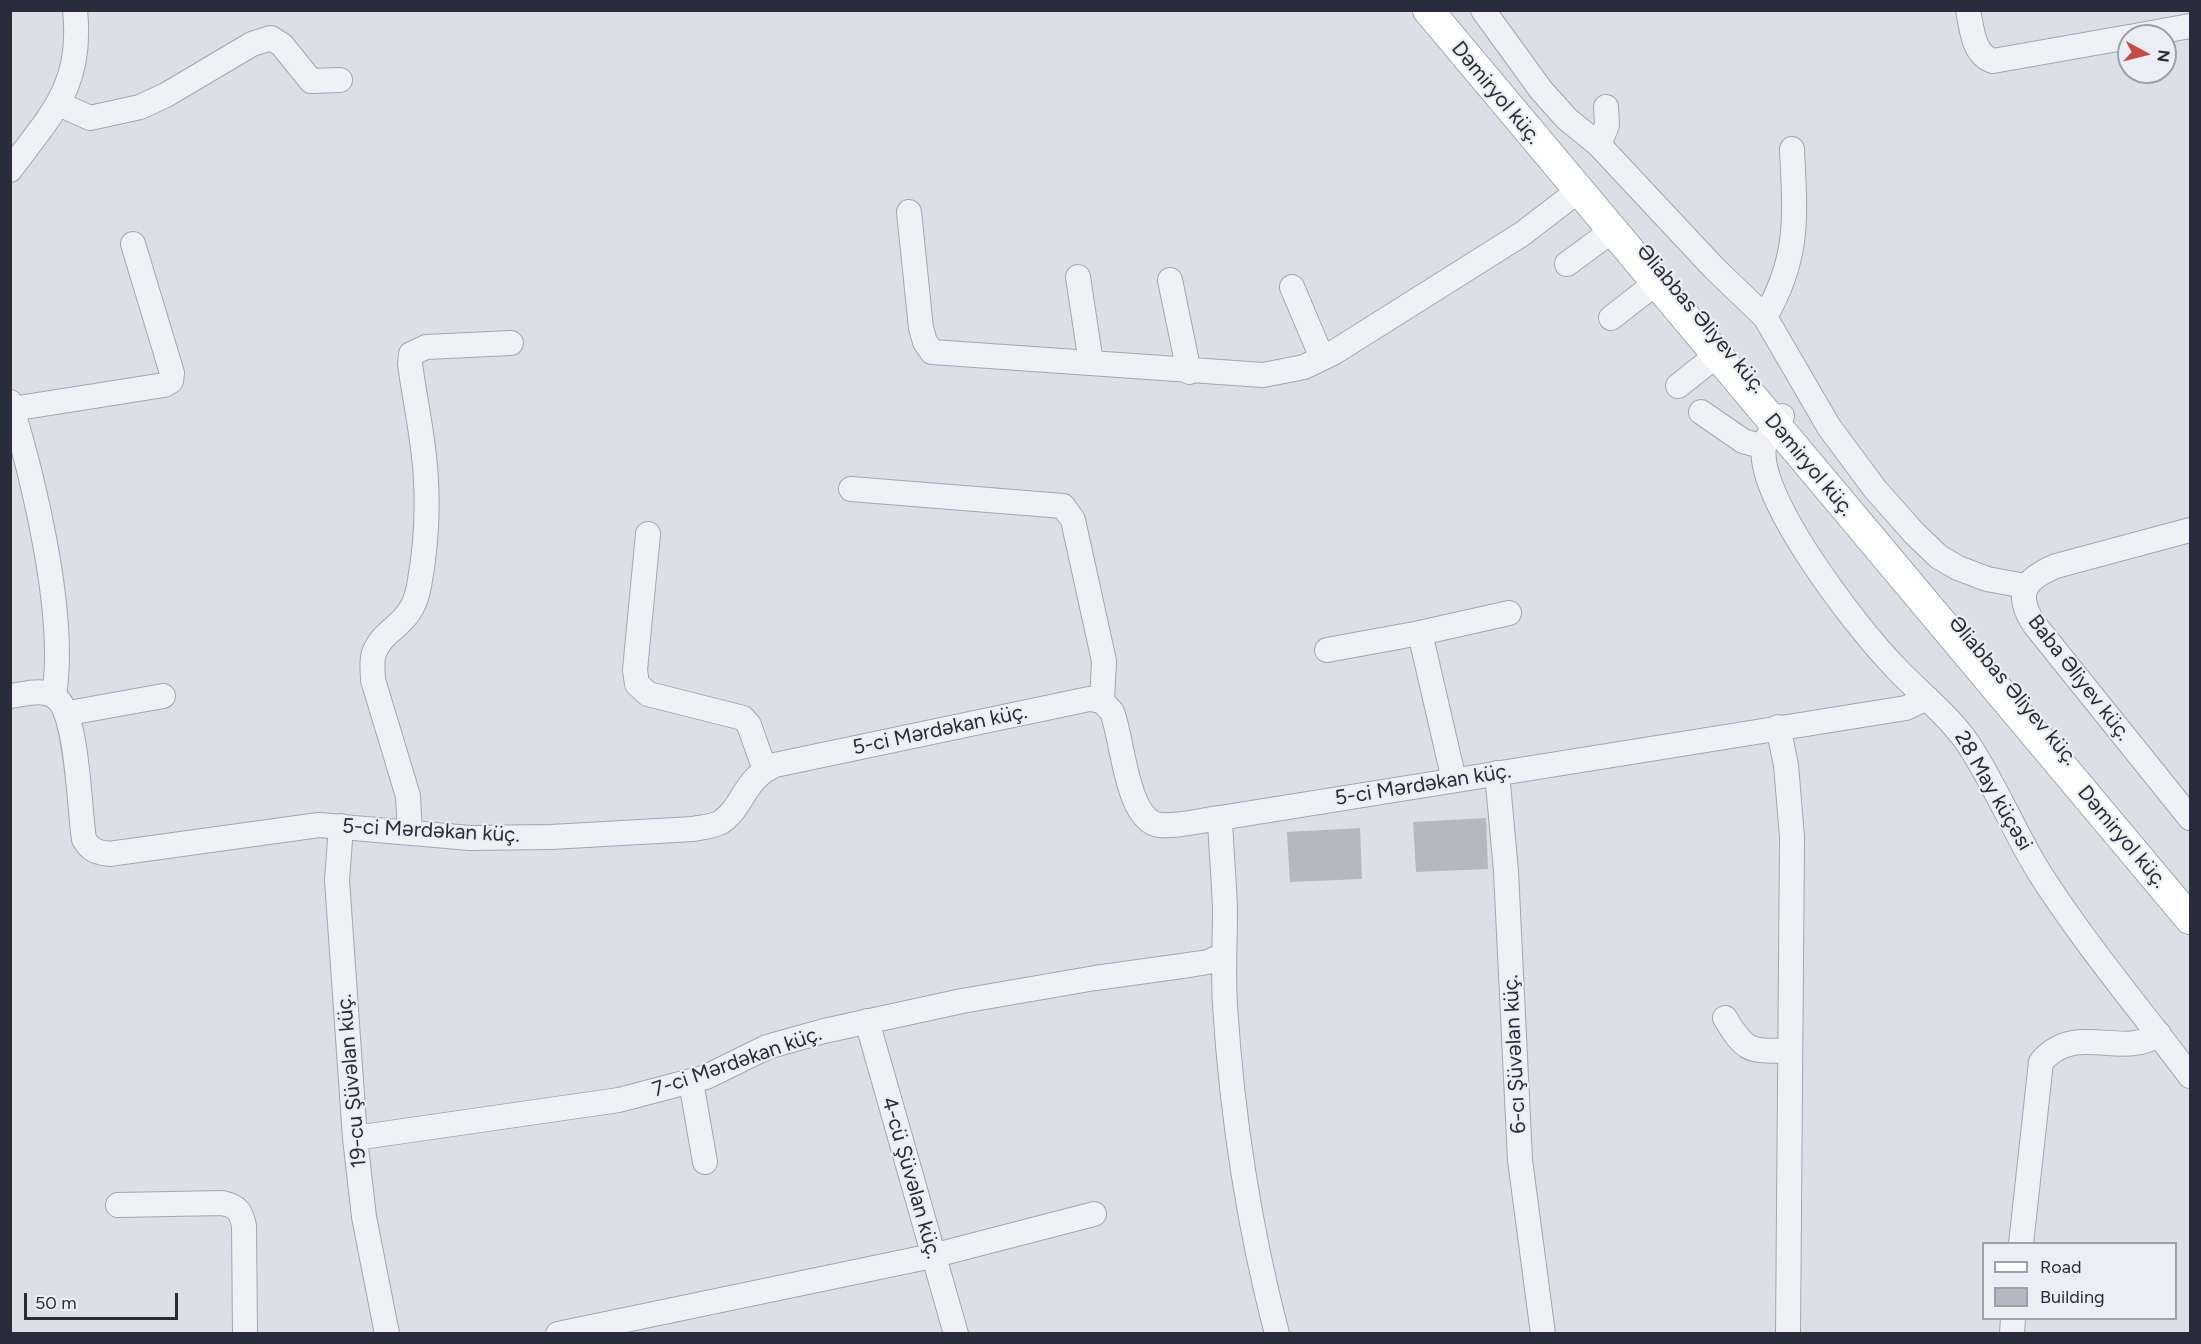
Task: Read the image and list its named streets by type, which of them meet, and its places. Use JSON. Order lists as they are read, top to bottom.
{
  "streets": {
    "main road": ["Dəmiryol küç.", "Əliabbas Əliyev küç."],
    "street": [
      "Baba Əliyev küç.",
      "5-ci Mərdəkan küç.",
      "28 May küçəsi",
      "6-cı Şüvəlan küç.",
      "7-ci Mərdəkan küç.",
      "19-cu Şüvəlan küç.",
      "4-cü Şüvəlan küç."
    ]
  },
  "crossings": [
    ["Dəmiryol küç.", "Əliabbas Əliyev küç."],
    ["Dəmiryol küç.", "Baba Əliyev küç."],
    ["Dəmiryol küç.", "28 May küçəsi"],
    ["Əliabbas Əliyev küç.", "28 May küçəsi"],
    ["5-ci Mərdəkan küç.", "28 May küçəsi"],
    ["5-ci Mərdəkan küç.", "6-cı Şüvəlan küç."],
    ["5-ci Mərdəkan küç.", "19-cu Şüvəlan küç."],
    ["7-ci Mərdəkan küç.", "19-cu Şüvəlan küç."],
    ["7-ci Mərdəkan küç.", "4-cü Şüvəlan küç."]
  ],
  "legend": ["Road", "Building"],
  "scale_bar": "50 m",
  "north": "right"
}
